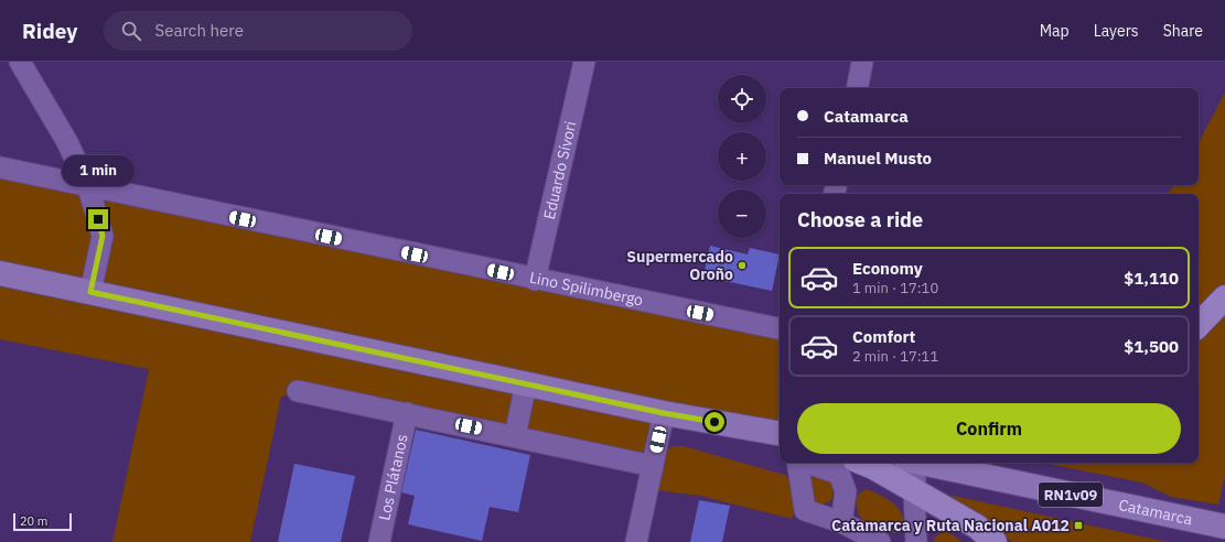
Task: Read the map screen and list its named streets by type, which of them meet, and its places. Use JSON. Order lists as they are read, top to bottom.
{
  "streets": {
    "main road": ["RN1v09", "Catamarca"],
    "street": ["Eduardo Sívori", "Lino Spilimbergo", "Los Plátanos"]
  },
  "crossings": [
    ["Eduardo Sívori", "Lino Spilimbergo"]
  ],
  "places": {
    "other": ["Supermercado Oroño"],
    "transit": ["Catamarca y Ruta Nacional A012"]
  },
  "scale_bar": "20 m",
  "page": {
    "header": "Ridey",
    "search": "Search here",
    "nav": ["Map", "Layers", "Share"],
    "map_buttons": ["+", "−"],
    "banner": ["Catamarca", "Manuel Musto"],
    "bubble": "1 min",
    "heading": "Choose a ride",
    "list": [
      {
        "name": "Economy",
        "note": "1 min · 17:10",
        "value": "$1,110"
      },
      {
        "name": "Comfort",
        "note": "2 min · 17:11",
        "value": "$1,500"
      }
    ],
    "buttons": "Confirm",
    "scale": "20 m"
  }
}
